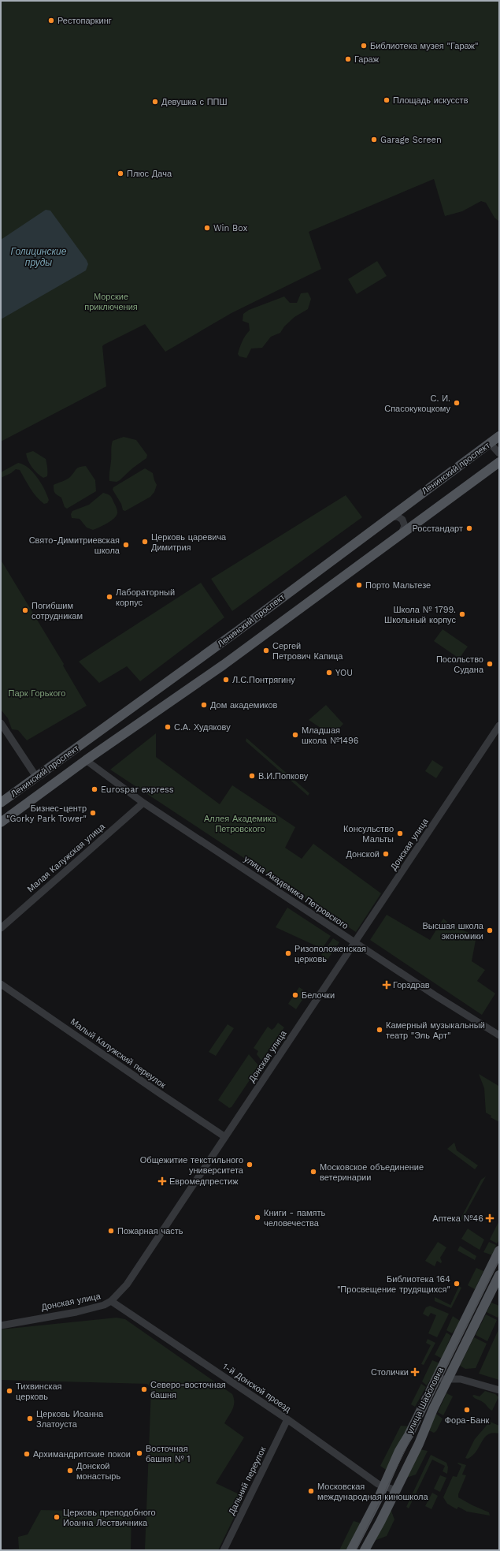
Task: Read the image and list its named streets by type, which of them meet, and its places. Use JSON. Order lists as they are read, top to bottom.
{
  "streets": {
    "main road": ["Ленинский проспект", "улица Шаболовка"],
    "street": [
      "Донская улица",
      "Малая Калужская улица",
      "улица Академика Петровского",
      "Малый Калужский переулок",
      "1-й Донской проезд",
      "Дальний переулок"
    ]
  },
  "crossings": [
    ["Ленинский проспект", "улица Академика Петровского"],
    ["Донская улица", "улица Академика Петровского"],
    ["Донская улица", "Малый Калужский переулок"],
    ["Донская улица", "1-й Донской проезд"],
    ["Малая Калужская улица", "улица Академика Петровского"],
    ["1-й Донской проезд", "улица Шаболовка"],
    ["1-й Донской проезд", "Дальний переулок"]
  ],
  "water": ["Голицинские пруды"],
  "parks": ["Морские приключения", "Парк Горького", "Аллея Академика Петровского"],
  "places": {
    "other": [
      "Рестопаркинг",
      "Библиотека музея \"Гараж\"",
      "Гараж",
      "Площадь искусств",
      "Девушка с ППШ",
      "Garage Screen",
      "Плюс Дача",
      "Win Box",
      "С. И. Спасокукоцкому",
      "Росстандарт",
      "Церковь царевича Димитрия",
      "Свято-Димитриевская школа",
      "Порто Мальтезе",
      "Лабораторный корпус",
      "Погибшим сотрудникам",
      "Школа № 1799. Школьный корпус",
      "Сергей Петрович Капица",
      "Посольство Судана",
      "YOU",
      "Л.С.Понтрягину",
      "Дом академиков",
      "С.А. Худякову",
      "Младшая школа №1496",
      "В.И.Попкову",
      "Eurospar express",
      "Бизнес-центр \"Gorky Park Tower\"",
      "Консульство Мальты",
      "Донской",
      "Высшая школа экономики",
      "Ризоположенская церковь",
      "Белочки",
      "Камерный музыкальный театр \"Эль Арт\"",
      "Общежитие текстильного университета",
      "Московское объединение ветеринарии",
      "Книги - память человечества",
      "Пожарная часть",
      "Библиотека 164 \"Просвещение трудящихся\"",
      "Северо-восточная башня",
      "Тихвинская церковь",
      "Фора-Банк",
      "Церковь Иоанна Златоуста",
      "Восточная башня № 1",
      "Архимандритские покои",
      "Донской монастырь",
      "Московская международная киношкола",
      "Церковь преподобного Иоанна Лествичника"
    ],
    "health": [
      "Горздрав",
      "Евромедпрестиж",
      "Аптека №46",
      "Столички"
    ]
  }
}
